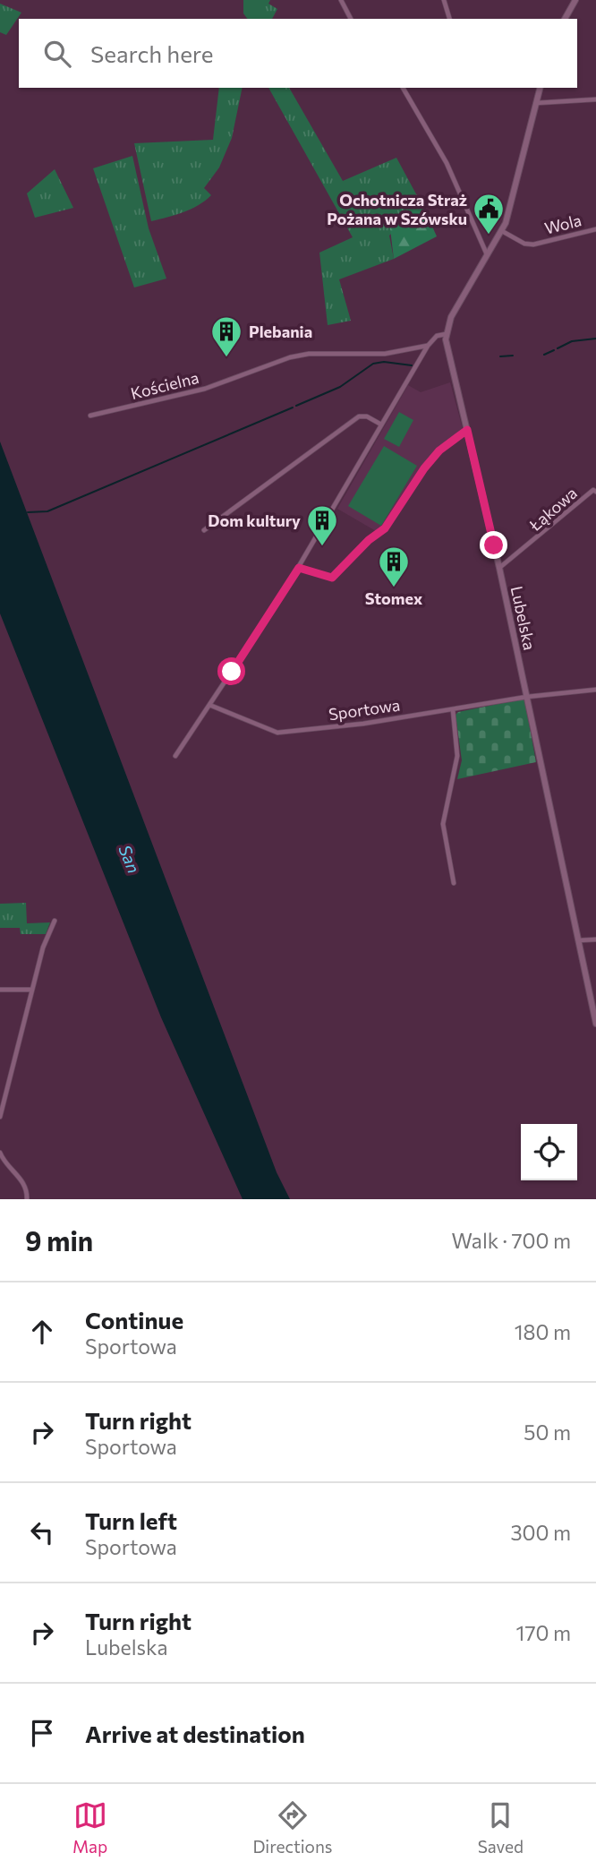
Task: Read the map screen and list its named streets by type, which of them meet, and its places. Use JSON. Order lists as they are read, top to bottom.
{
  "streets": {
    "main road": ["Lubelska"],
    "street": [
      "Wola",
      "Kościelna",
      "Łąkowa",
      "Sportowa"
    ]
  },
  "crossings": [
    ["Łąkowa", "Lubelska"],
    ["Lubelska", "Sportowa"]
  ],
  "water": ["San"],
  "places": {
    "public building": ["Ochotnicza Straż Pożana w Szówsku"],
    "building": ["Plebania", "Dom kultury", "Stomex"]
  },
  "page": {
    "search": "Search here",
    "heading": ["9 min", "Walk · 700 m"],
    "list": [
      ["Continue", "Sportowa", "180 m"],
      ["Turn right", "Sportowa", "50 m"],
      ["Turn left", "Sportowa", "300 m"],
      ["Turn right", "Lubelska", "170 m"],
      "Arrive at destination"
    ],
    "nav": ["Map", "Directions", "Saved"]
  }
}
